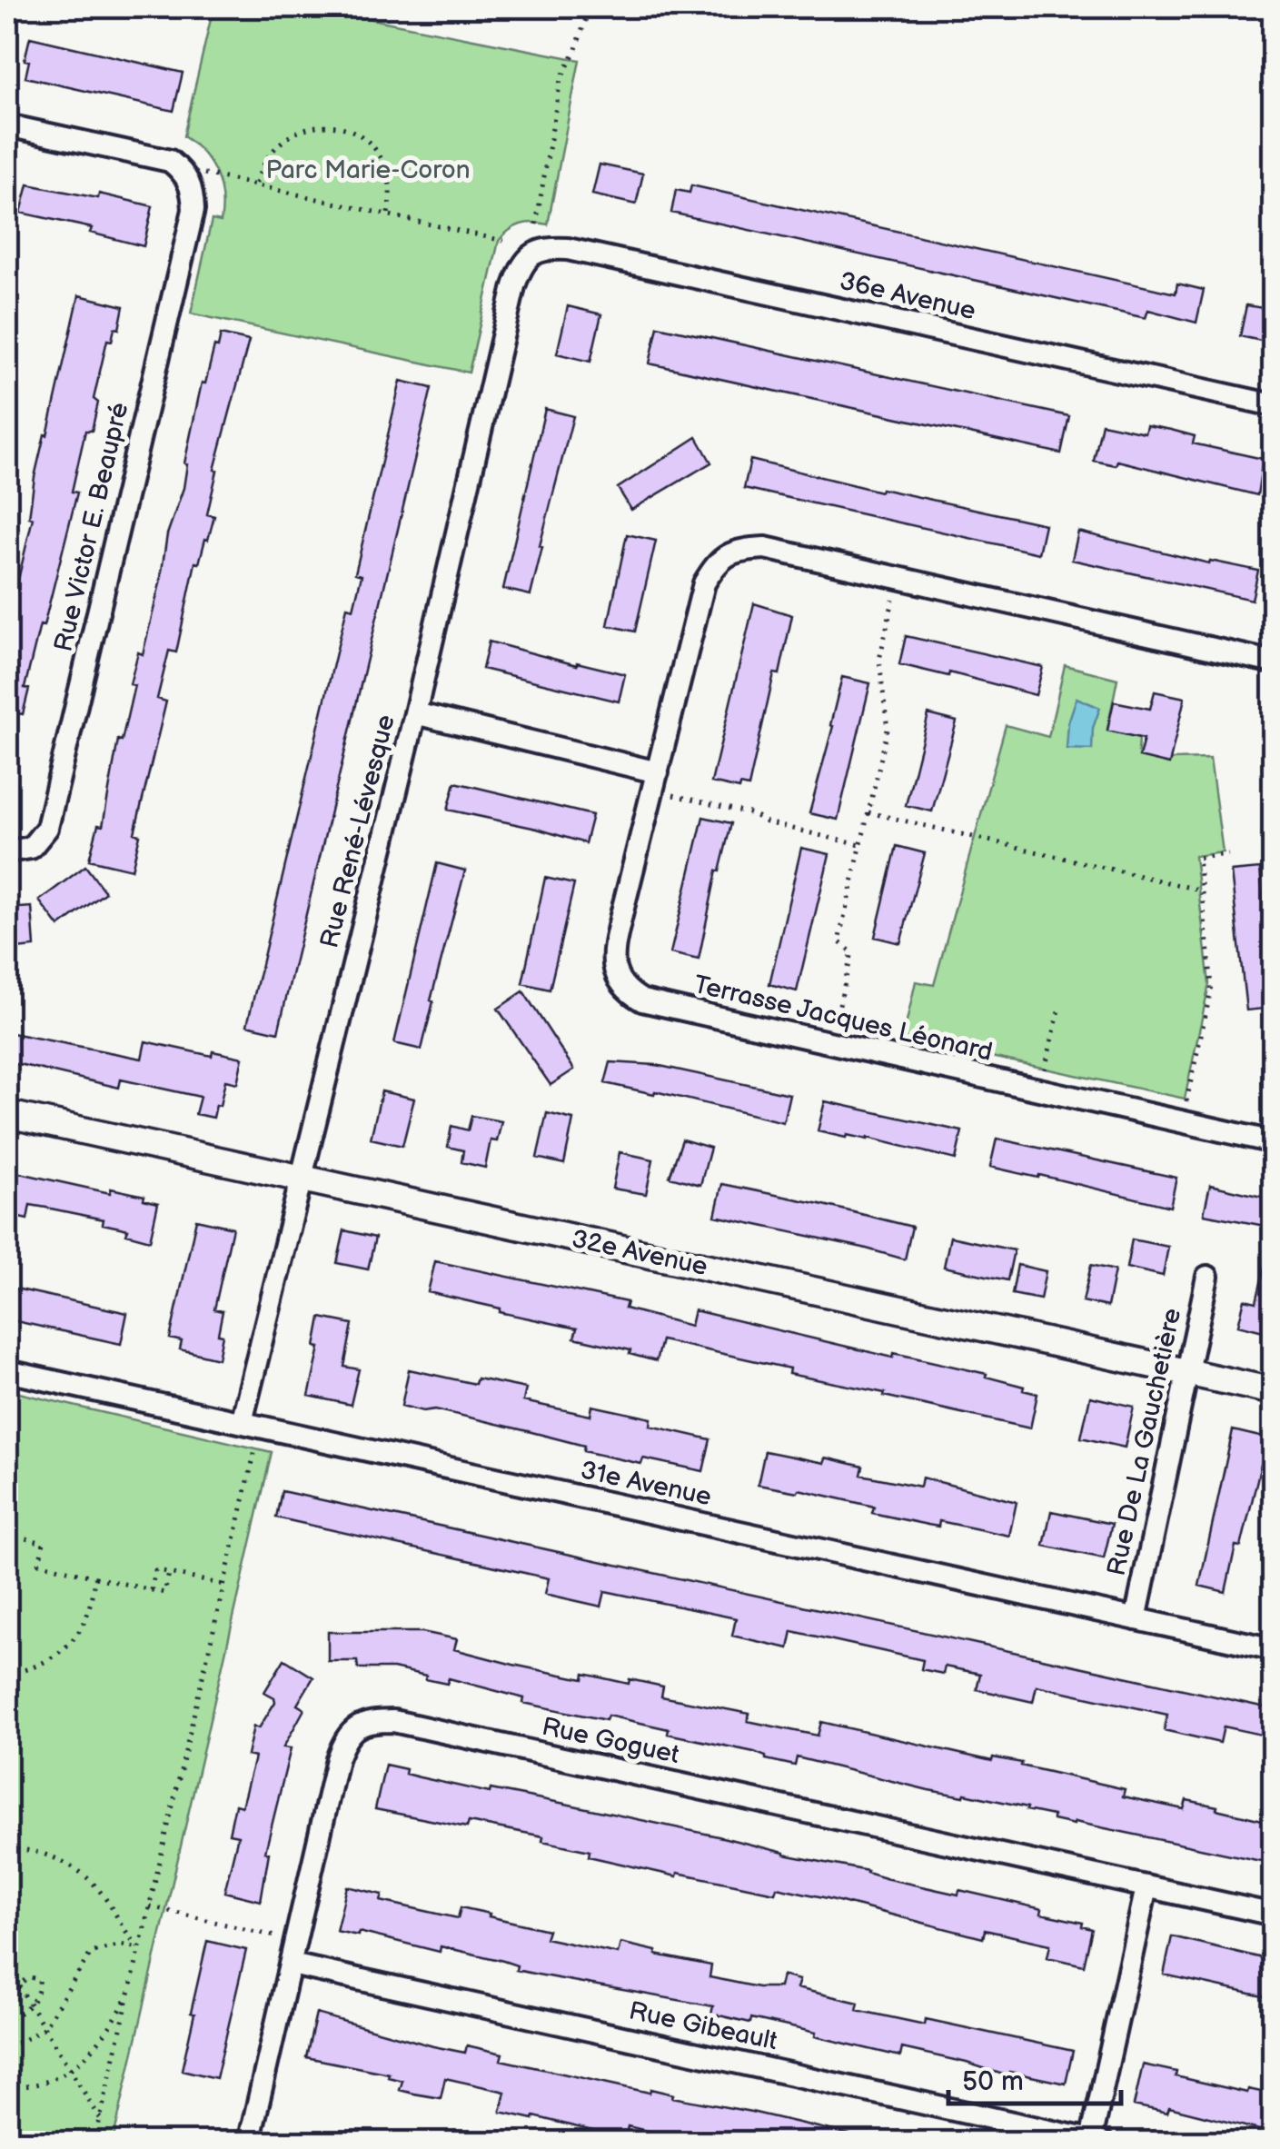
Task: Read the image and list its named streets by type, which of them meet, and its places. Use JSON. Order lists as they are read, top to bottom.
{
  "streets": {
    "street": [
      "36e Avenue",
      "Rue Victor E. Beaupré",
      "Rue René-Lévesque",
      "Terrasse Jacques Léonard",
      "32e Avenue",
      "Rue De La Gauchetière",
      "31e Avenue",
      "Rue Goguet",
      "Rue Gibeault"
    ]
  },
  "crossings": [
    ["36e Avenue", "Rue René-Lévesque"],
    ["Rue René-Lévesque", "32e Avenue"],
    ["Rue René-Lévesque", "31e Avenue"],
    ["32e Avenue", "Rue De La Gauchetière"],
    ["Rue De La Gauchetière", "31e Avenue"],
    ["Rue Goguet", "Rue Gibeault"]
  ],
  "parks": ["Parc Marie-Coron"],
  "scale_bar": "50 m"
}
